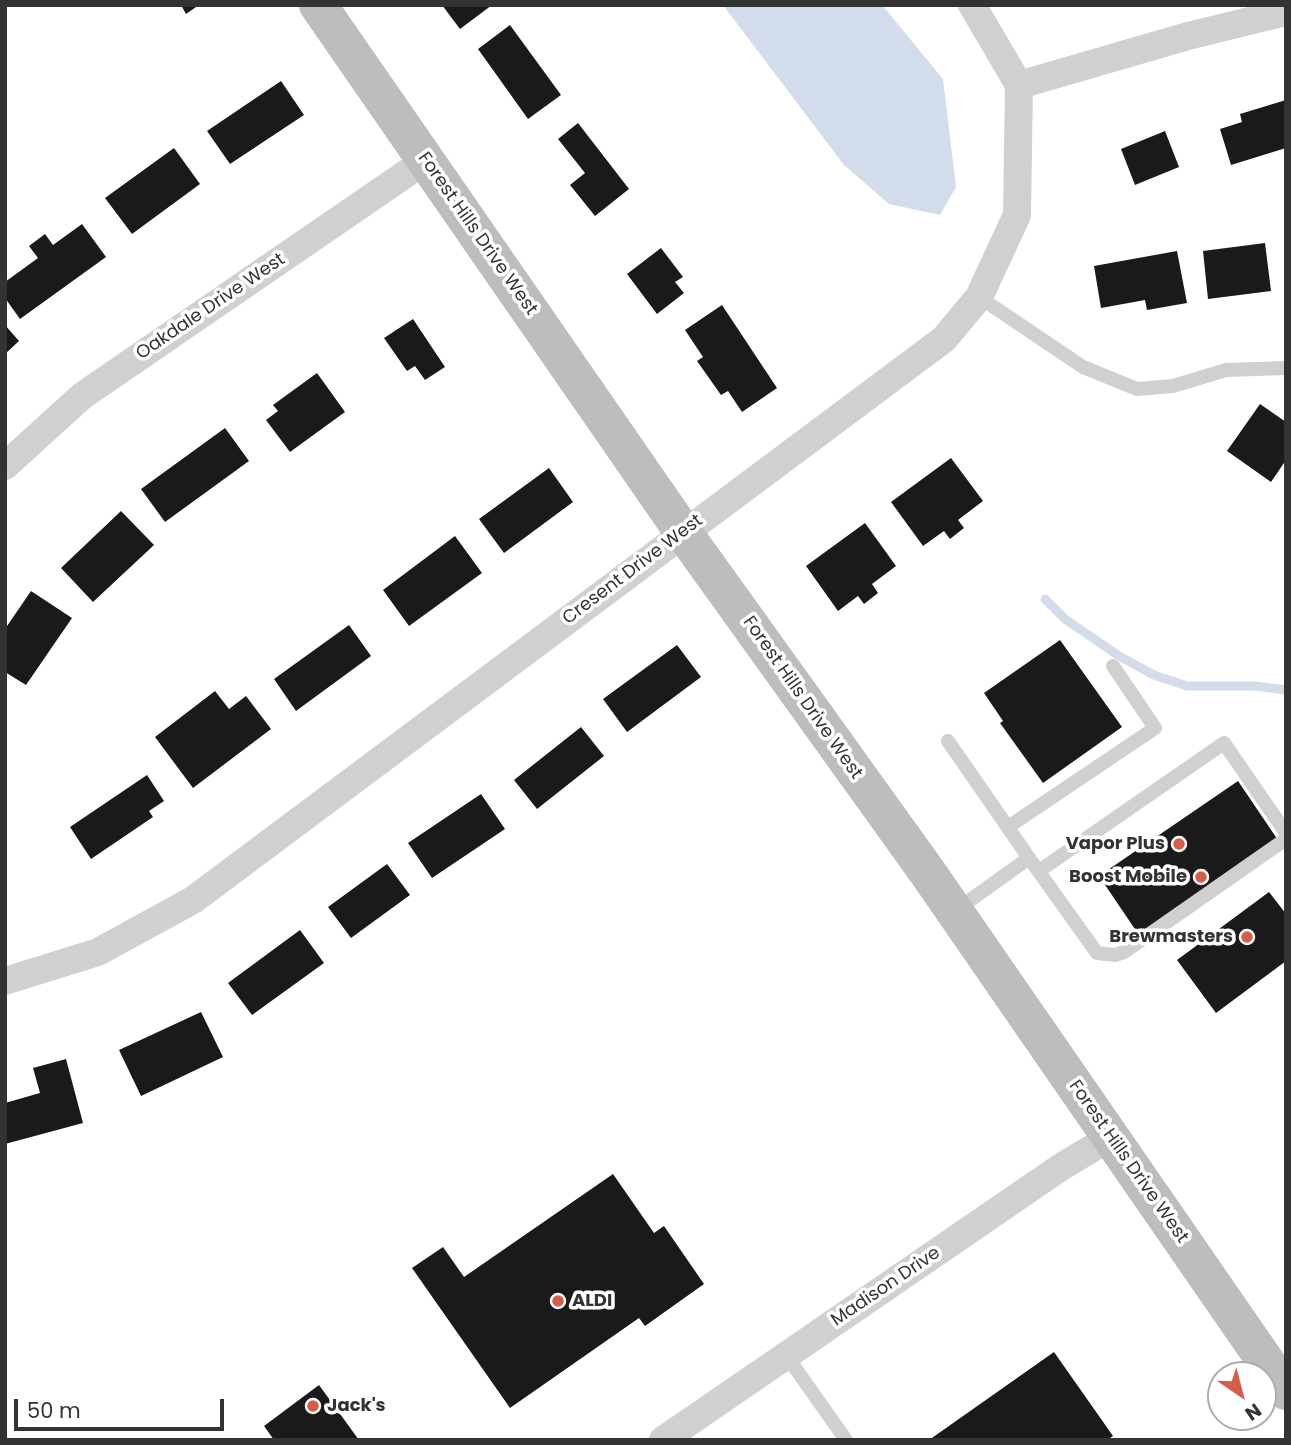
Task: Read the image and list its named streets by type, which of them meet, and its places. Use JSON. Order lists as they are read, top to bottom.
{
  "streets": {
    "main road": ["Forest Hills Drive West"],
    "street": ["Oakdale Drive West", "Cresent Drive West", "Madison Drive"]
  },
  "crossings": [
    ["Forest Hills Drive West", "Oakdale Drive West"],
    ["Forest Hills Drive West", "Cresent Drive West"],
    ["Forest Hills Drive West", "Madison Drive"]
  ],
  "places": [
    "Vapor Plus",
    "Boost Mobile",
    "Brewmasters",
    "ALDI",
    "Jack's"
  ],
  "scale_bar": "50 m",
  "north": "bottom right"
}
